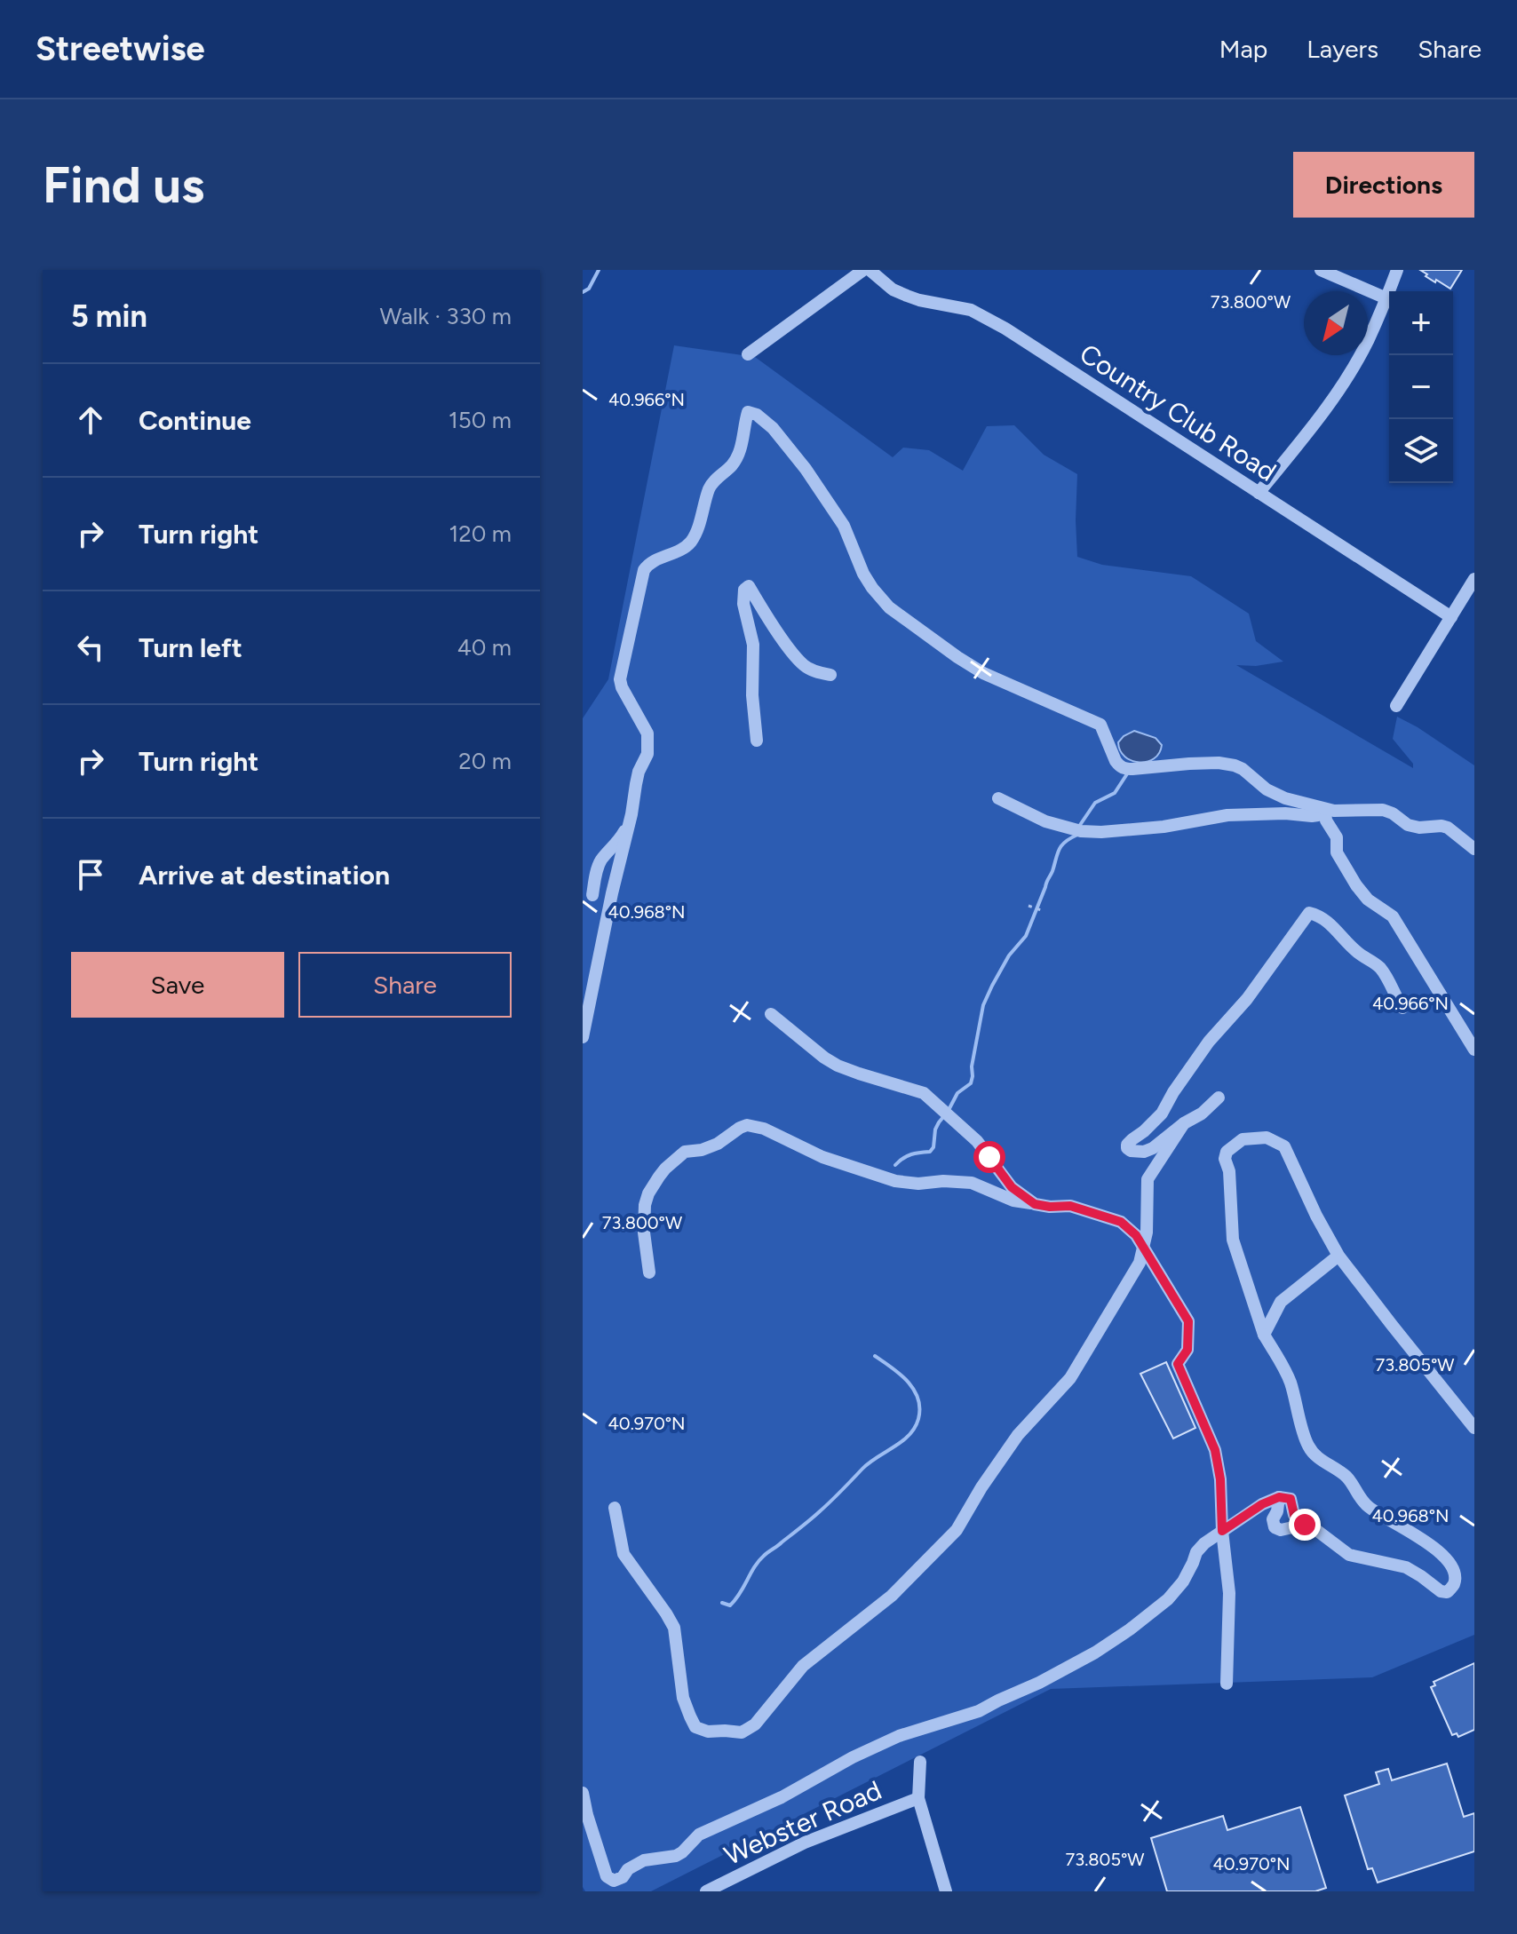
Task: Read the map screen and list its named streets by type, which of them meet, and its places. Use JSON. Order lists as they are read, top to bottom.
{
  "streets": {
    "street": ["Country Club Road", "Webster Road"]
  },
  "north": "bottom left",
  "page": {
    "header": "Streetwise",
    "nav": ["Map", "Layers", "Share"],
    "buttons": [
      "Directions",
      ["Save", "Share"]
    ],
    "title": "Find us",
    "heading": ["5 min", "Walk · 330 m"],
    "map_buttons": ["+", "−"],
    "list": [
      ["Continue", "150 m"],
      ["Turn right", "120 m"],
      ["Turn left", "40 m"],
      ["Turn right", "20 m"],
      "Arrive at destination"
    ]
  },
  "coordinates": [
    "73.800°W",
    "40.966°N",
    "40.968°N",
    "73.805°W",
    "40.970°N"
  ]
}
